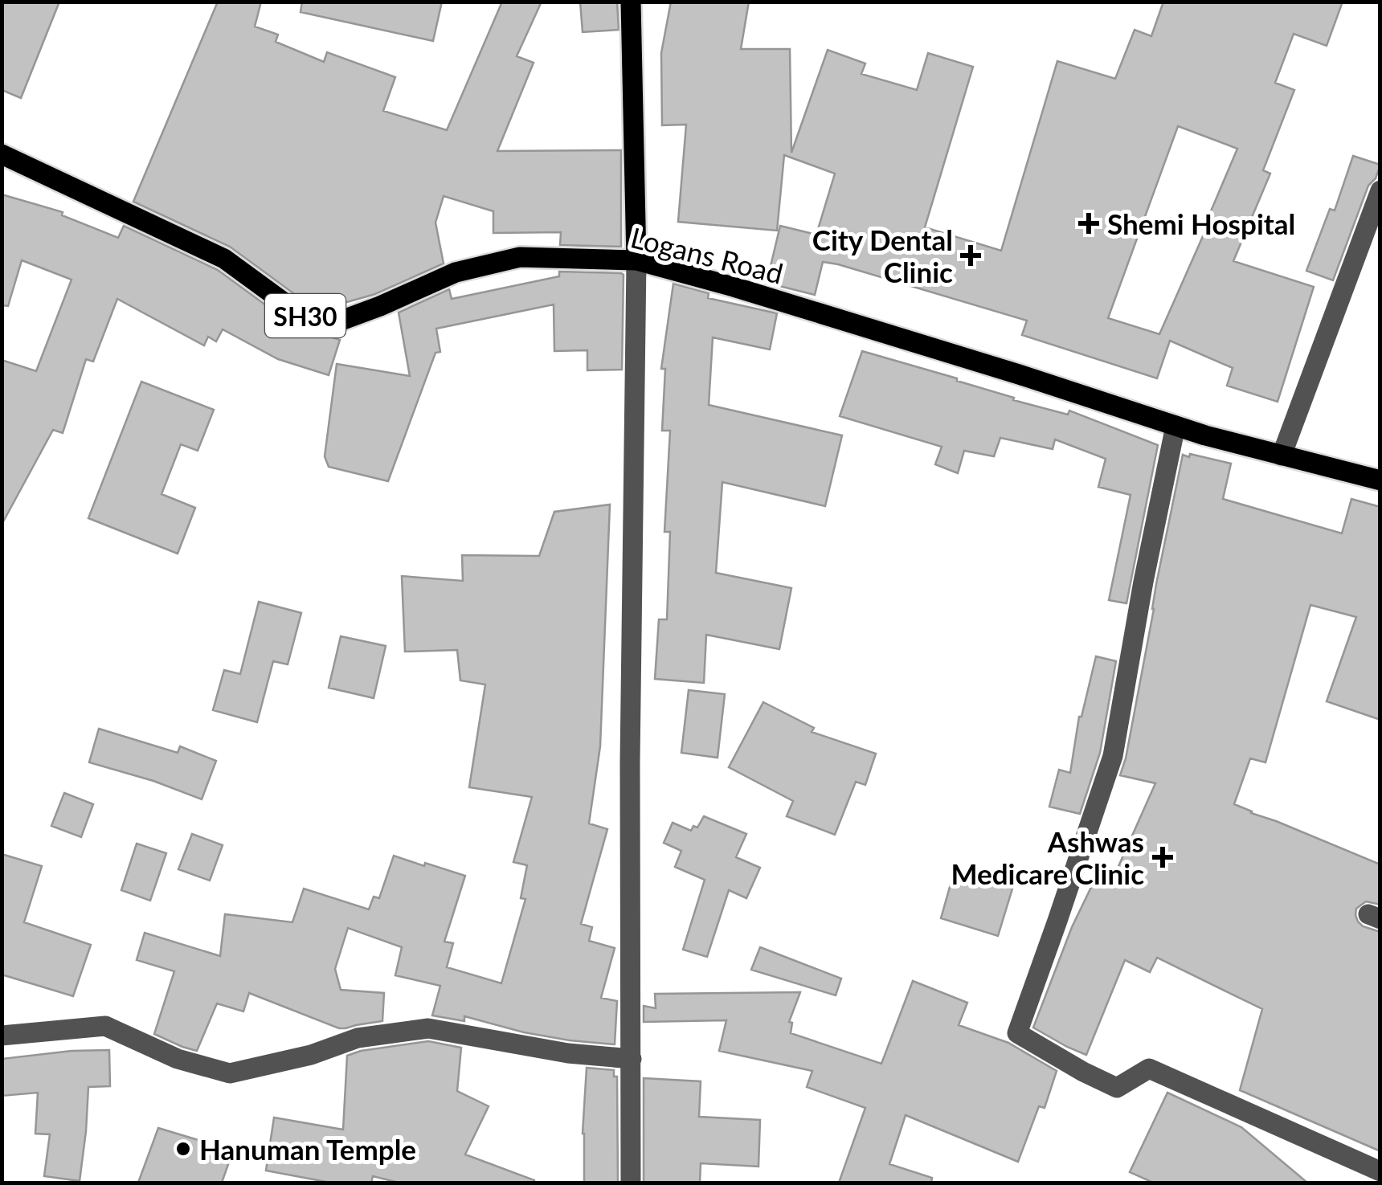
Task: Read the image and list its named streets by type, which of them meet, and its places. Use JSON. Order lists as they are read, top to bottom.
{
  "streets": {
    "main road": ["Logans Road", "SH30"]
  },
  "places": {
    "health": ["Shemi Hospital", "City Dental Clinic", "Ashwas Medicare Clinic"],
    "other": ["Hanuman Temple"]
  }
}
